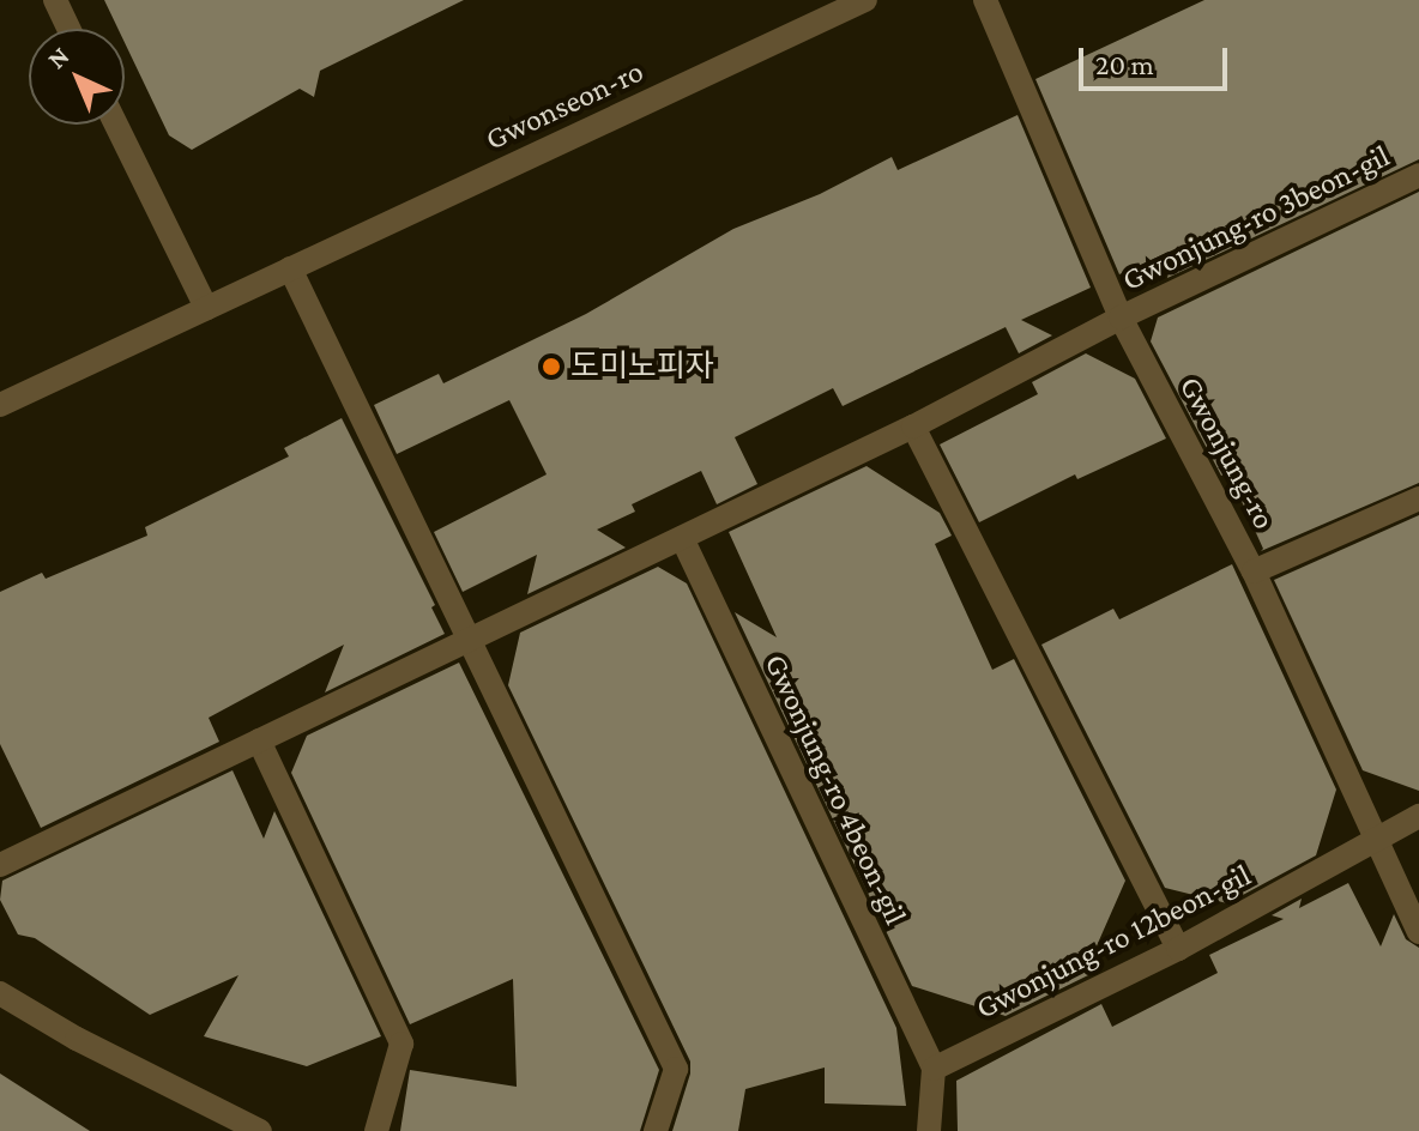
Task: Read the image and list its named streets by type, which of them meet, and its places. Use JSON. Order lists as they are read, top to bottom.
{
  "streets": {
    "street": [
      "Gwonseon-ro",
      "Gwonjung-ro 3beon-gil",
      "Gwonjung-ro",
      "Gwonjung-ro 4beon-gil",
      "Gwonjung-ro 12beon-gil"
    ]
  },
  "crossings": [
    ["Gwonjung-ro 3beon-gil", "Gwonjung-ro"],
    ["Gwonjung-ro", "Gwonjung-ro 12beon-gil"],
    ["Gwonjung-ro 4beon-gil", "Gwonjung-ro 12beon-gil"]
  ],
  "places": ["도미노피자"],
  "scale_bar": "20 m",
  "north": "top left"
}
